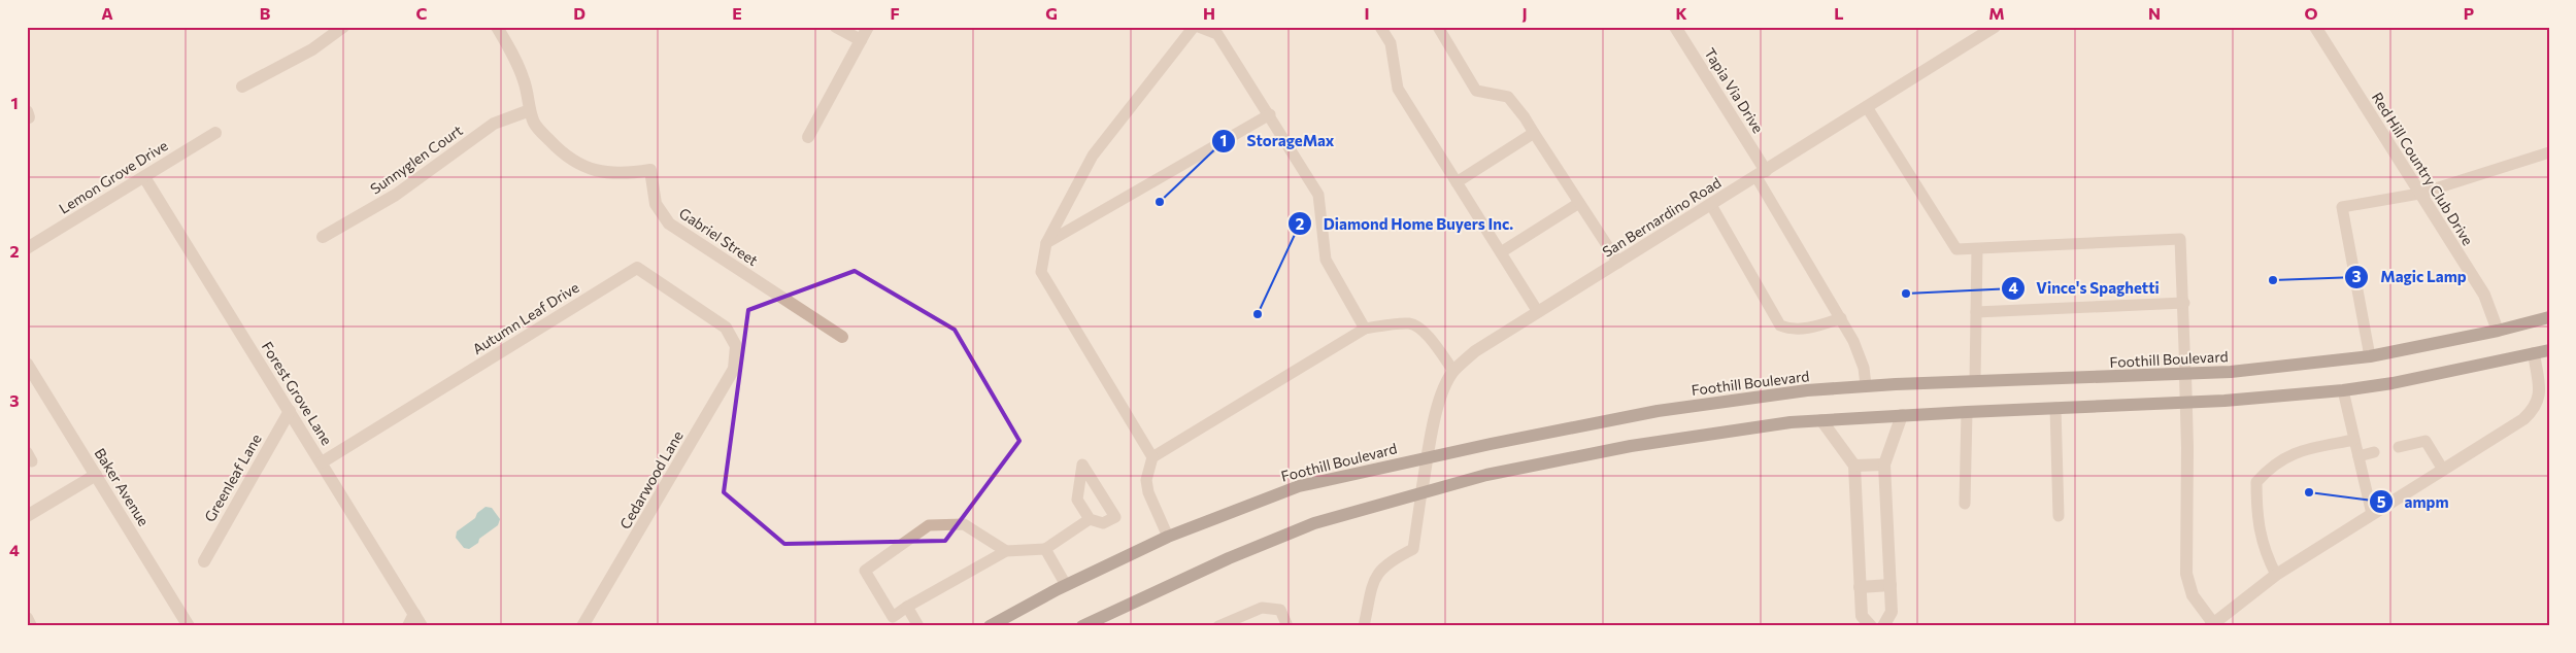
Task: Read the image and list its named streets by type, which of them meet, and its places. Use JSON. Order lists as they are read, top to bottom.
{
  "streets": {
    "main road": ["Foothill Boulevard"],
    "street": [
      "Tapia Via Drive",
      "Sunnyglen Court",
      "Red Hill Country Club Drive",
      "Lemon Grove Drive",
      "San Bernardino Road",
      "Gabriel Street",
      "Autumn Leaf Drive",
      "Forest Grove Lane",
      "Greenleaf Lane",
      "Cedarwood Lane",
      "Baker Avenue"
    ]
  },
  "crossings": [
    ["Tapia Via Drive", "San Bernardino Road"],
    ["Sunnyglen Court", "Gabriel Street"],
    ["Red Hill Country Club Drive", "Foothill Boulevard"],
    ["Lemon Grove Drive", "Forest Grove Lane"],
    ["San Bernardino Road", "Foothill Boulevard"],
    ["Autumn Leaf Drive", "Forest Grove Lane"],
    ["Autumn Leaf Drive", "Cedarwood Lane"],
    ["Forest Grove Lane", "Greenleaf Lane"]
  ],
  "places": [
    "StorageMax",
    "Magic Lamp",
    "Vince's Spaghetti",
    "Diamond Home Buyers Inc.",
    "ampm"
  ],
  "grid": {
    "columns": [
      "A",
      "B",
      "C",
      "D",
      "E",
      "F",
      "G",
      "H",
      "I",
      "J",
      "K",
      "L",
      "M",
      "N",
      "O",
      "P"
    ],
    "rows": [
      "1",
      "2",
      "3",
      "4"
    ]
  }
}
